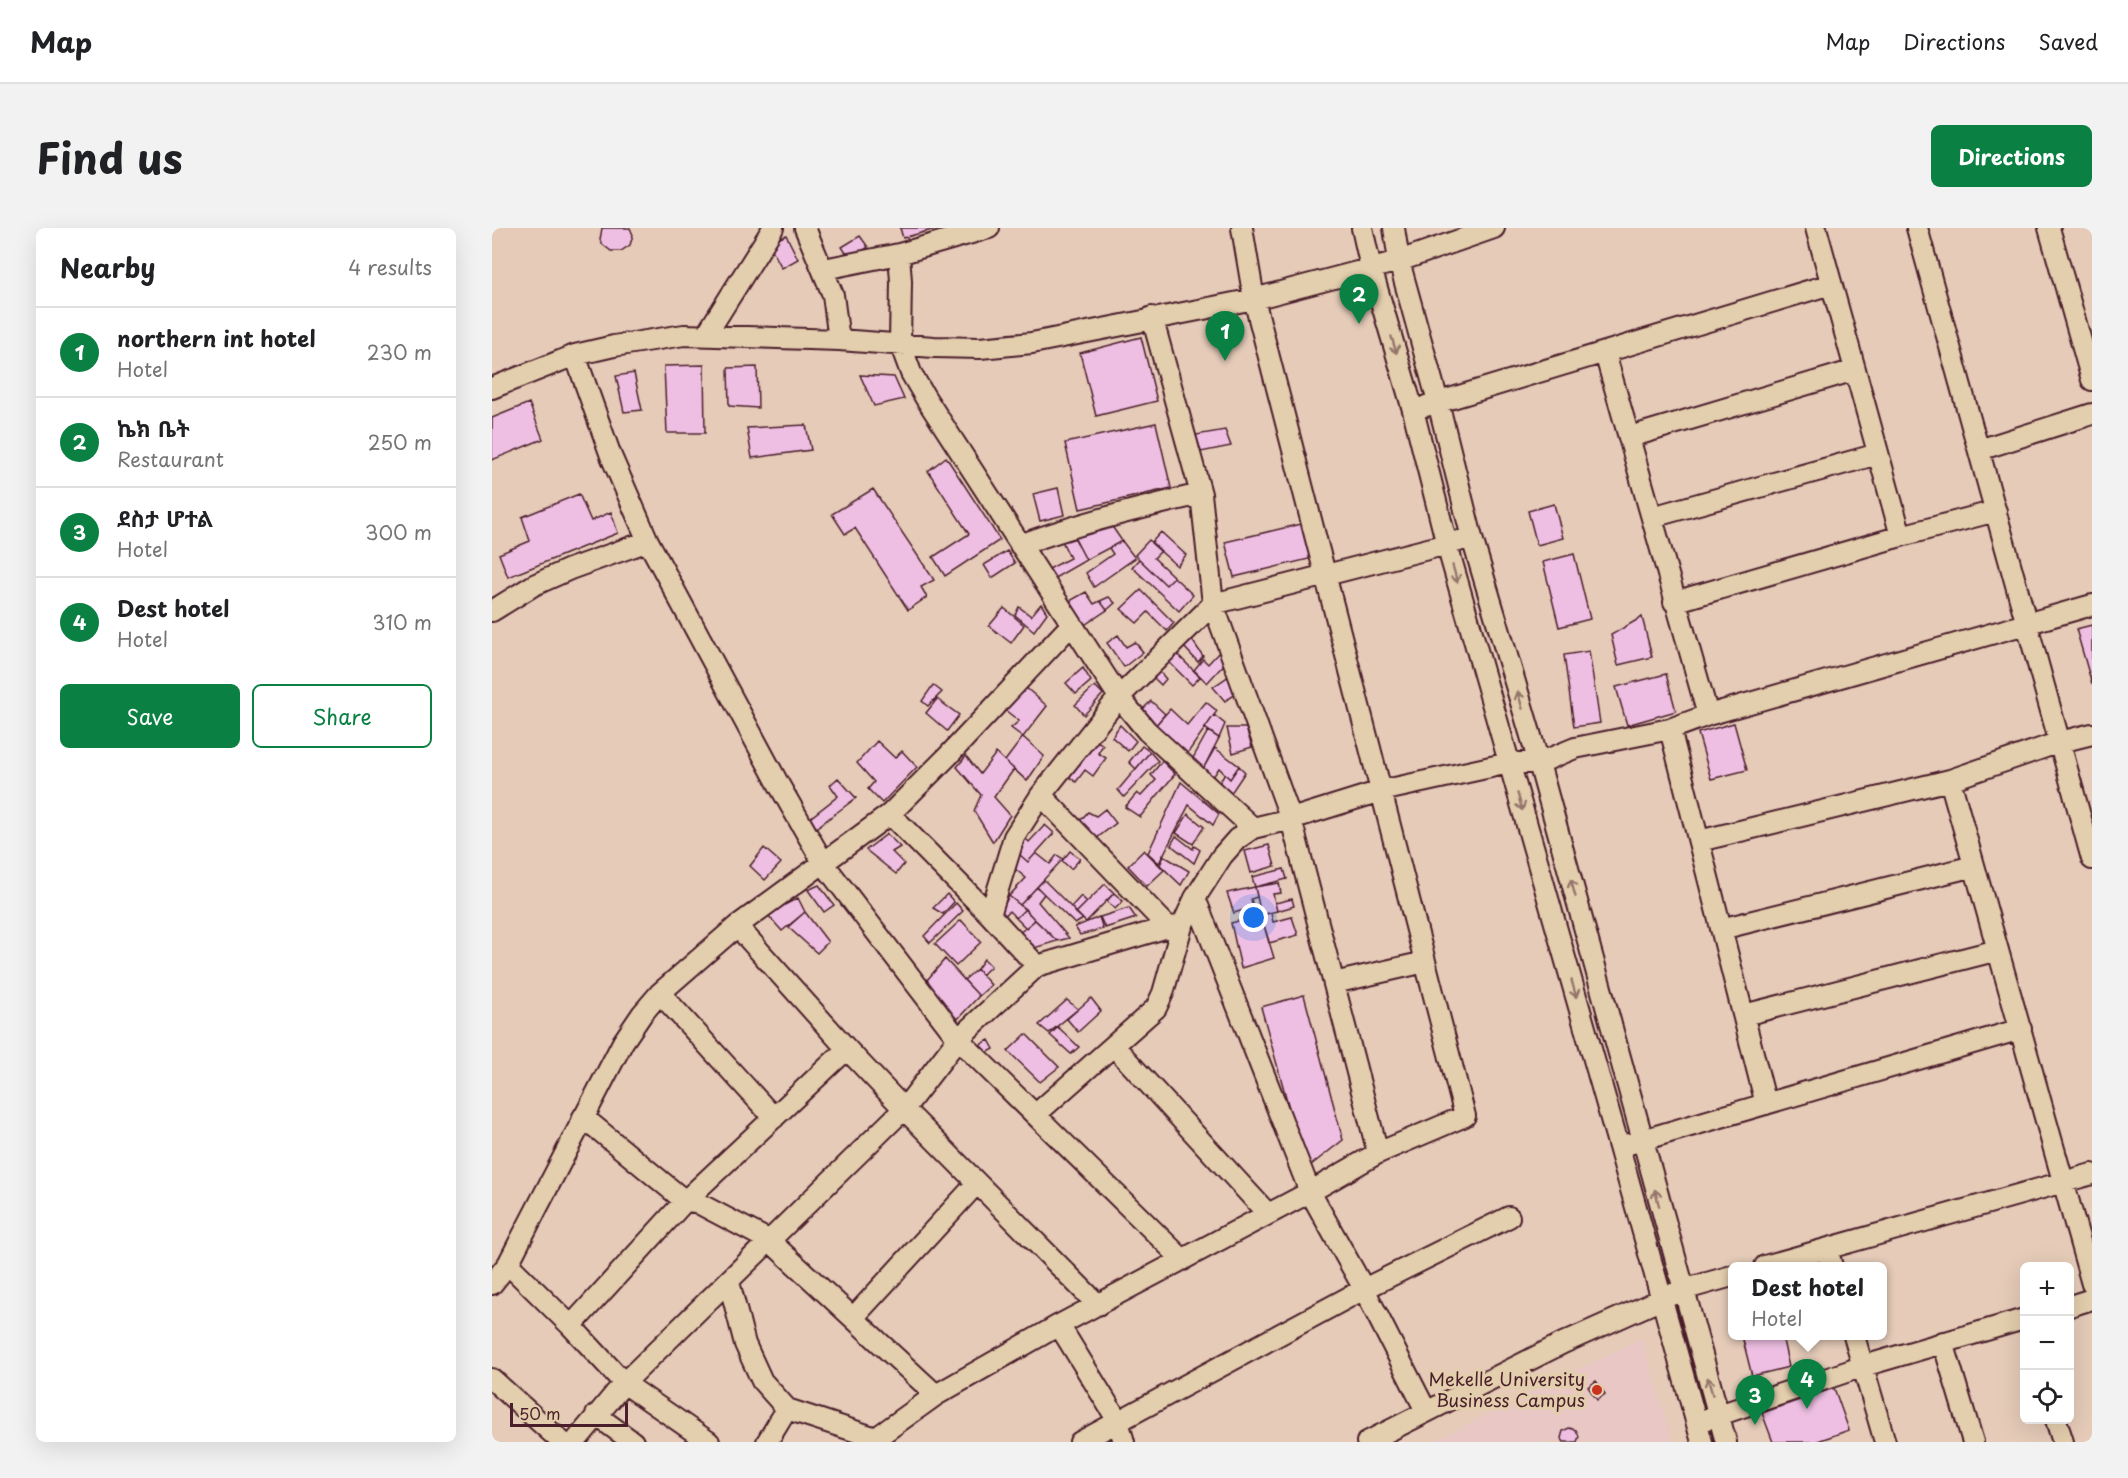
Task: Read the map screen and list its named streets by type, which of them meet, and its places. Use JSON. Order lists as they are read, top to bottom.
{
  "places": ["Mekelle University Business Campus"],
  "scale_bar": "50 m",
  "page": {
    "header": "Map",
    "nav": ["Map", "Directions", "Saved"],
    "title": "Find us",
    "buttons": [
      "Directions",
      ["Save", "Share"]
    ],
    "heading": ["Nearby", "4 results"],
    "pins": [
      "2",
      "1",
      "4",
      "3"
    ],
    "list": [
      {
        "mark": "1",
        "name": "northern int hotel",
        "note": "Hotel",
        "value": "230 m"
      },
      {
        "mark": "2",
        "name": "ኬክ ቤት",
        "note": "Restaurant",
        "value": "250 m"
      },
      {
        "mark": "3",
        "name": "ደስታ ሆተል",
        "note": "Hotel",
        "value": "300 m"
      },
      {
        "mark": "4",
        "name": "Dest hotel",
        "note": "Hotel",
        "value": "310 m"
      }
    ],
    "map_buttons": ["+", "−"],
    "popup": ["Dest hotel", "Hotel"],
    "scale": "50 m"
  }
}
